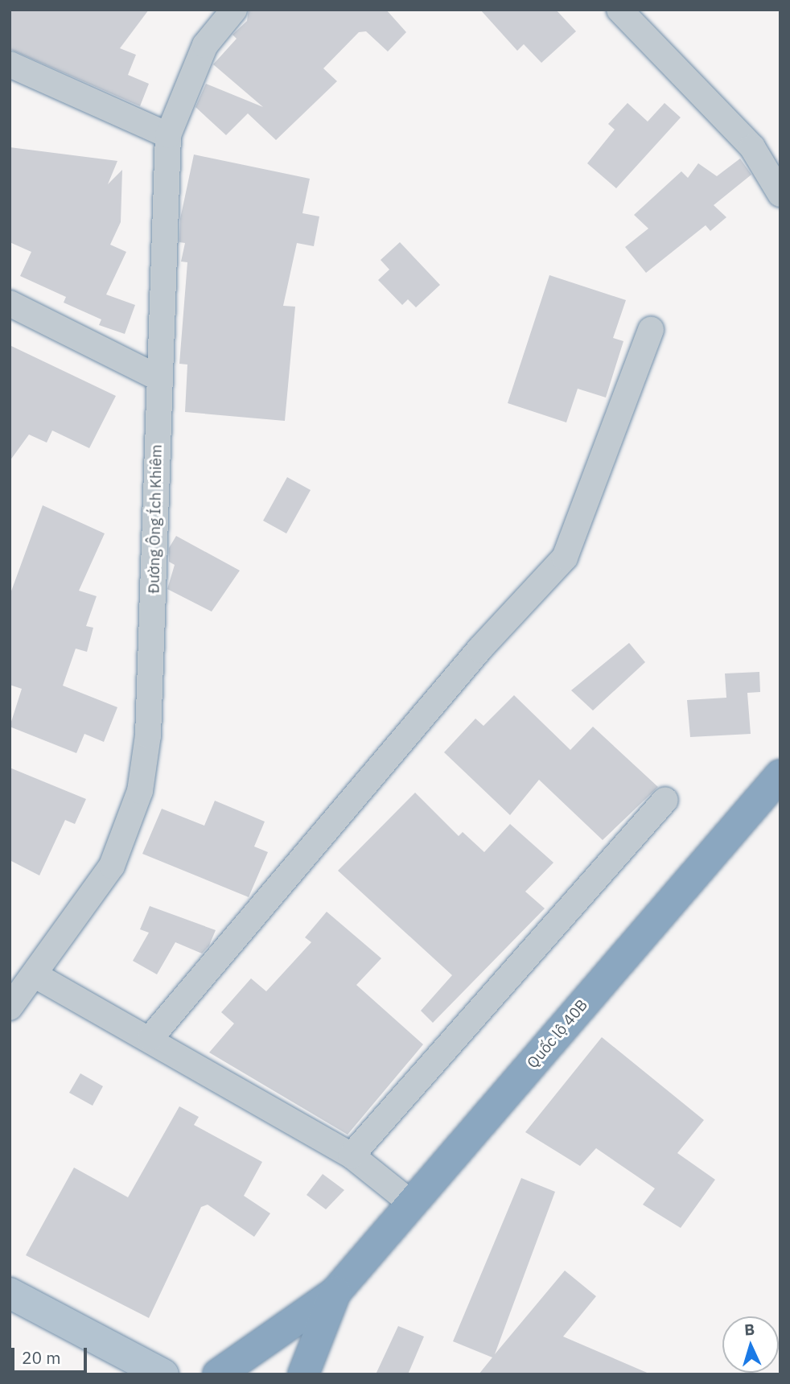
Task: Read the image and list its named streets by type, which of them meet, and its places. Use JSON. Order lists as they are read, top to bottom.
{
  "streets": {
    "highway": ["Quốc lộ 40B"],
    "street": ["Đường Ông Ích Khiêm"]
  },
  "scale_bar": "20 m",
  "north": "top"
}
